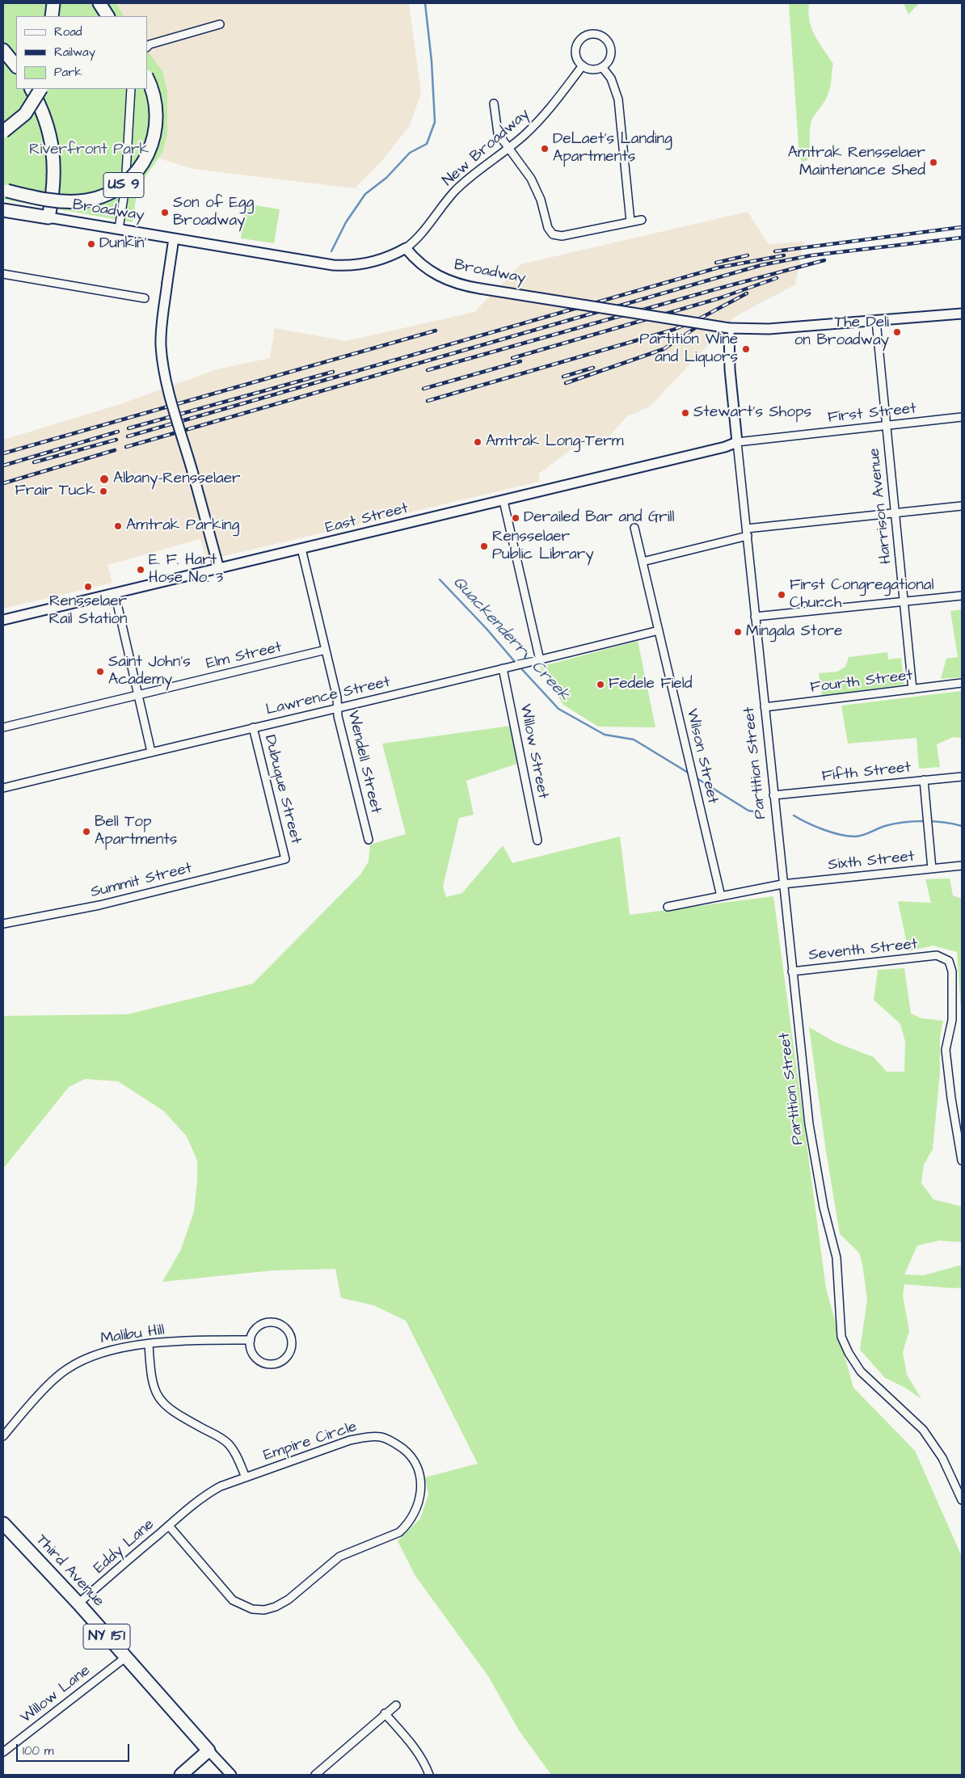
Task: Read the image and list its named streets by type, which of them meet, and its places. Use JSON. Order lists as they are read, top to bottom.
{
  "streets": {
    "main road": [
      "US 9",
      "Broadway",
      "Third Avenue",
      "NY 151"
    ],
    "street": [
      "New Broadway",
      "First Street",
      "Harrison Avenue",
      "East Street",
      "Elm Street",
      "Fourth Street",
      "Lawrence Street",
      "Willow Street",
      "Wilson Street",
      "Wendell Street",
      "Partition Street",
      "Fifth Street",
      "Dubuque Street",
      "Sixth Street",
      "Summit Street",
      "Seventh Street",
      "Malibu Hill",
      "Empire Circle",
      "Eddy Lane",
      "Willow Lane"
    ]
  },
  "crossings": [
    ["New Broadway", "Broadway"],
    ["Broadway", "Harrison Avenue"],
    ["Broadway", "Partition Street"],
    ["First Street", "Harrison Avenue"],
    ["First Street", "East Street"],
    ["First Street", "Partition Street"],
    ["Harrison Avenue", "Fourth Street"],
    ["East Street", "Wendell Street"],
    ["East Street", "Partition Street"],
    ["Elm Street", "Wendell Street"],
    ["Fourth Street", "Partition Street"],
    ["Lawrence Street", "Willow Street"],
    ["Lawrence Street", "Wilson Street"],
    ["Lawrence Street", "Wendell Street"],
    ["Lawrence Street", "Dubuque Street"],
    ["Wilson Street", "Sixth Street"],
    ["Partition Street", "Fifth Street"],
    ["Partition Street", "Sixth Street"],
    ["Partition Street", "Seventh Street"],
    ["Dubuque Street", "Summit Street"],
    ["Empire Circle", "Eddy Lane"],
    ["Eddy Lane", "Third Avenue"],
    ["Third Avenue", "Willow Lane"]
  ],
  "water": ["Quackenderry Creek"],
  "parks": ["Riverfront Park"],
  "places": [
    "DeLaet's Landing Apartments",
    "Amtrak Rensselaer Maintenance Shed",
    "Son of Egg Broadway",
    "Dunkin'",
    "The Deli on Broadway",
    "Partition Wine and Liquors",
    "Stewart's Shops",
    "Amtrak Long-Term",
    "Albany-Rensselaer",
    "Frair Tuck",
    "Derailed Bar and Grill",
    "Amtrak Parking",
    "Rensselaer Public Library",
    "E. F. Hart Hose No. 3",
    "Rensselaer Rail Station",
    "First Congregational Church",
    "Mingala Store",
    "Saint John's Academy",
    "Fedele Field",
    "Bell Top Apartments"
  ],
  "legend": ["Road", "Railway", "Park"],
  "scale_bar": "100 m"
}
